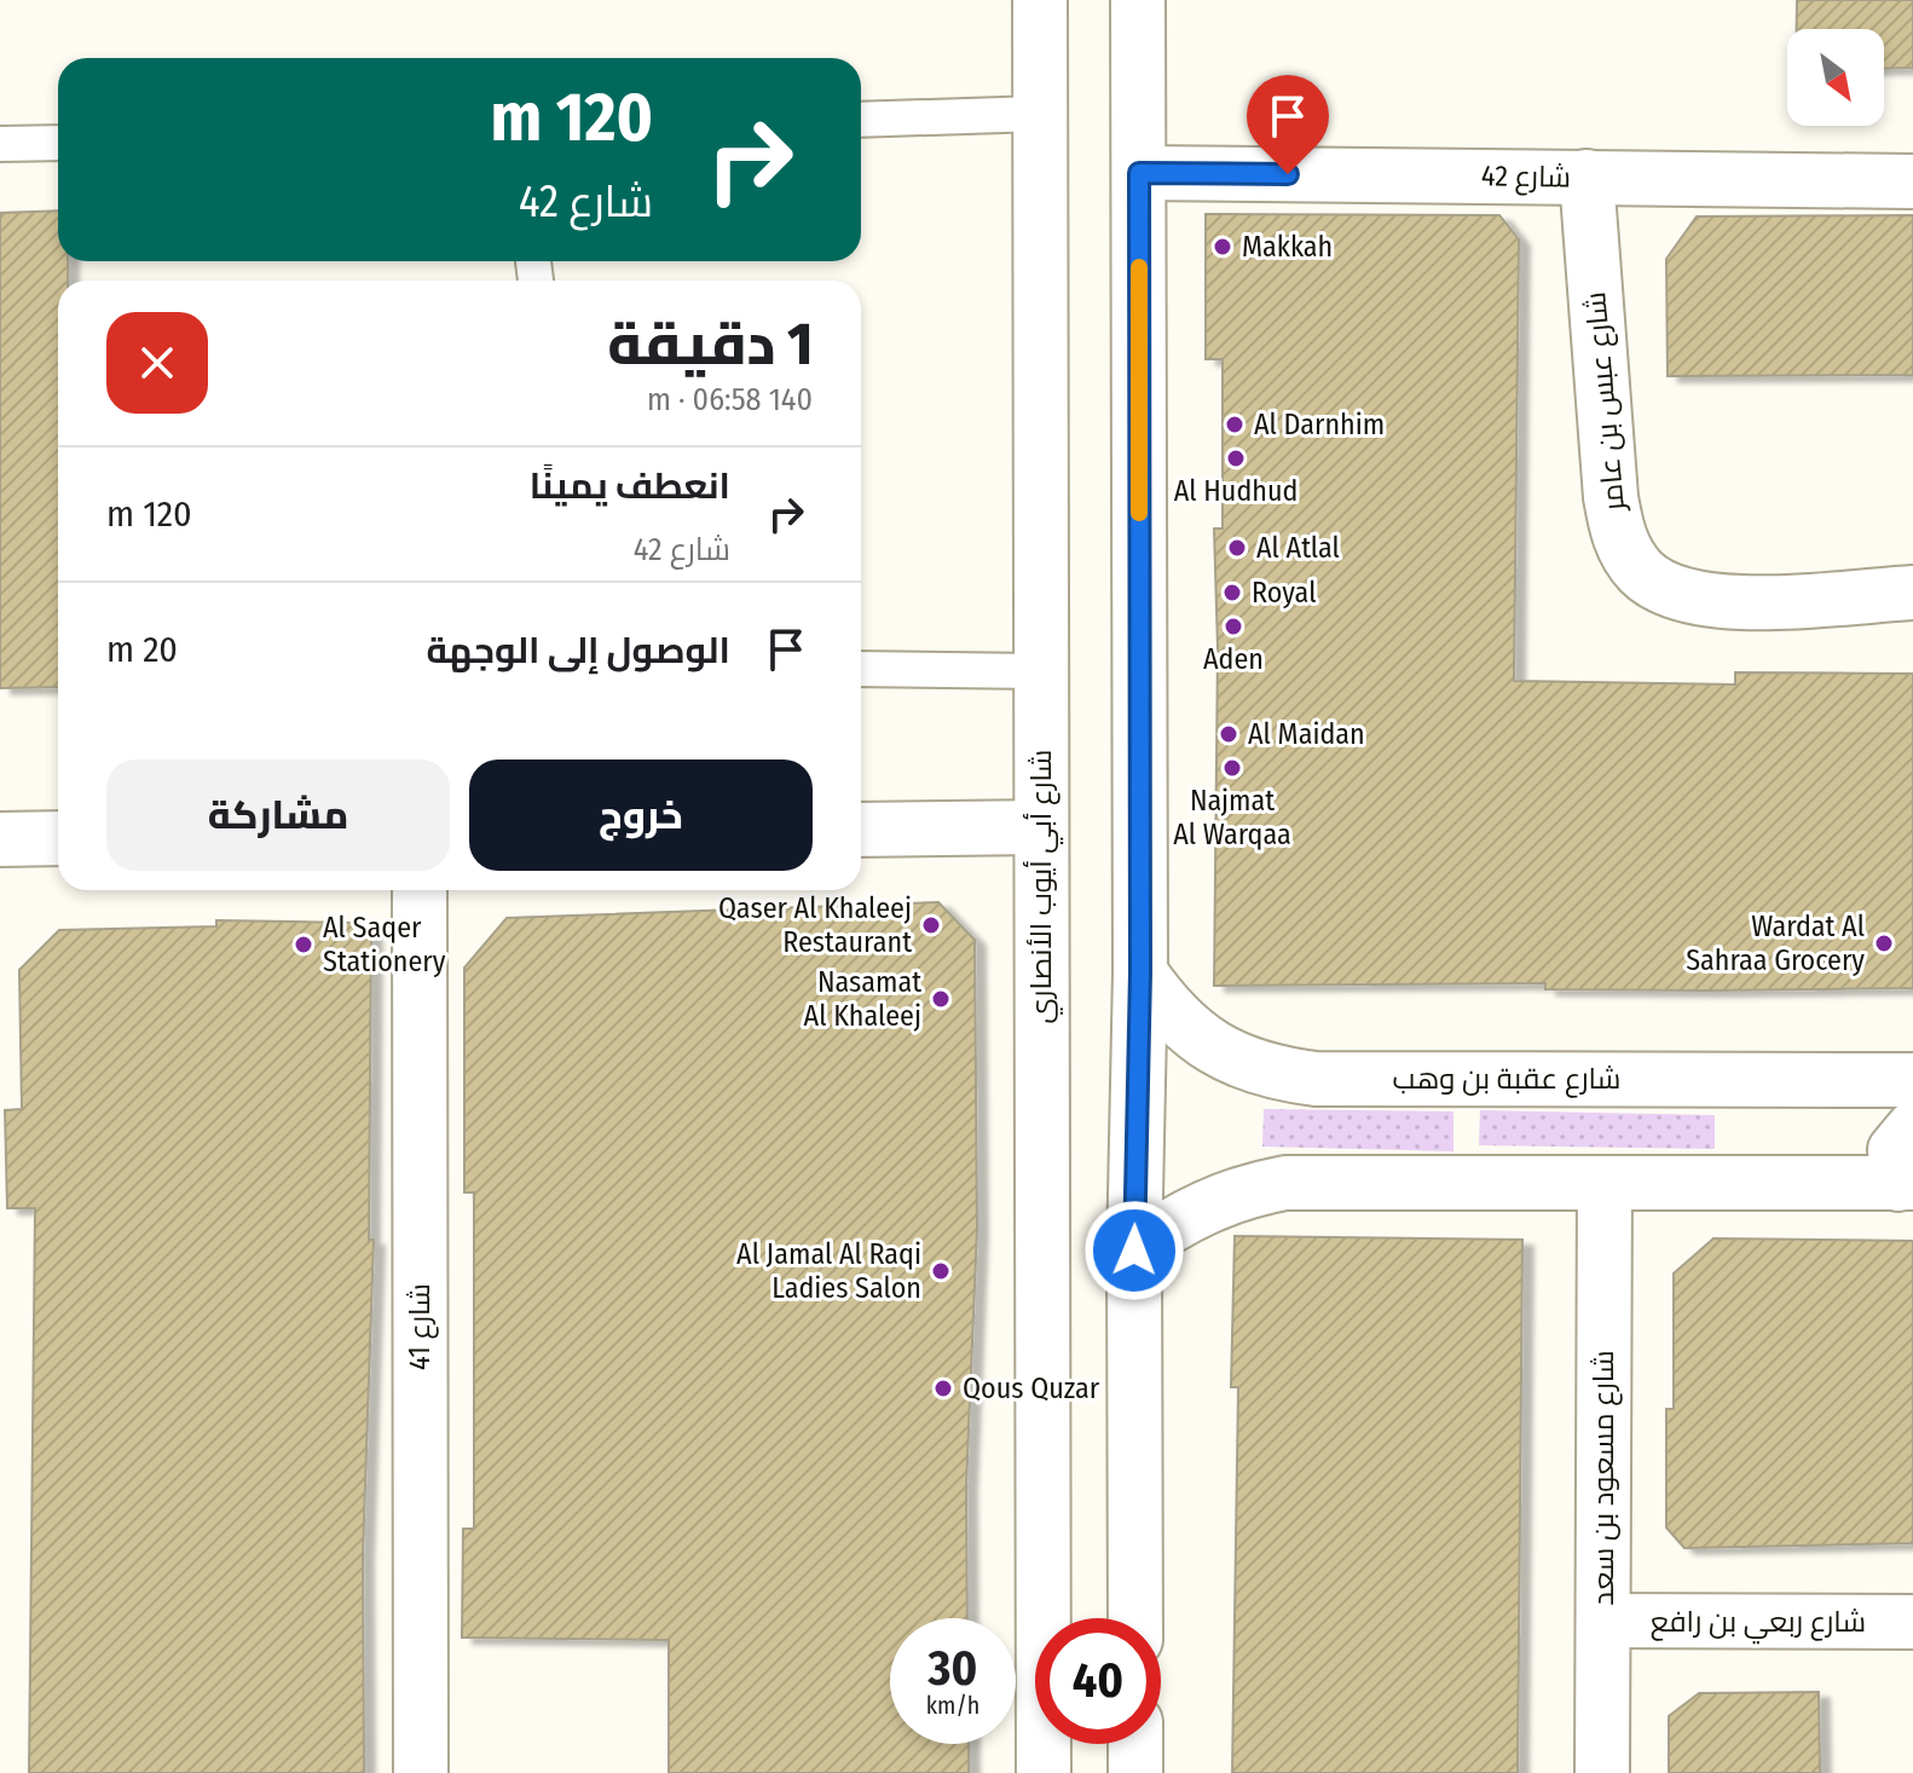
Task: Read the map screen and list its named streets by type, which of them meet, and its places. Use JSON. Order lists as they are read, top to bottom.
{
  "streets": {
    "street": [
      "شارع 42",
      "شارع عبس بن عامر",
      "شارع أبي أيوب الأنصاري",
      "شارع عقبة بن وهب",
      "شارع 41",
      "شارع مسعود بن سعد",
      "شارع ربعي بن رافع"
    ]
  },
  "crossings": [
    ["شارع 42", "شارع عبس بن عامر"],
    ["شارع مسعود بن سعد", "شارع ربعي بن رافع"]
  ],
  "places": [
    "Makkah",
    "Al Darnhim",
    "Al Hudhud",
    "Al Atlal",
    "Royal",
    "Aden",
    "Al Maidan",
    "Najmat Al Warqaa",
    "Qaser Al Khaleej Restaurant",
    "Wardat Al Sahraa Grocery",
    "Al Saqer Stationery",
    "Nasamat Al Khaleej",
    "Al Jamal Al Raqi Ladies Salon",
    "Qous Quzar"
  ],
  "north": "bottom right",
  "page": {
    "turn": ["120 m", "شارع 42"],
    "heading": ["1 دقيقة", "140 m · 06:58"],
    "list": [
      {
        "name": "انعطف يمينًا",
        "note": "شارع 42",
        "value": "120 m"
      },
      {
        "name": "الوصول إلى الوجهة",
        "value": "20 m"
      }
    ],
    "buttons": ["خروج", "مشاركة"],
    "speed": "30 km/h",
    "limit": "40"
  }
}
